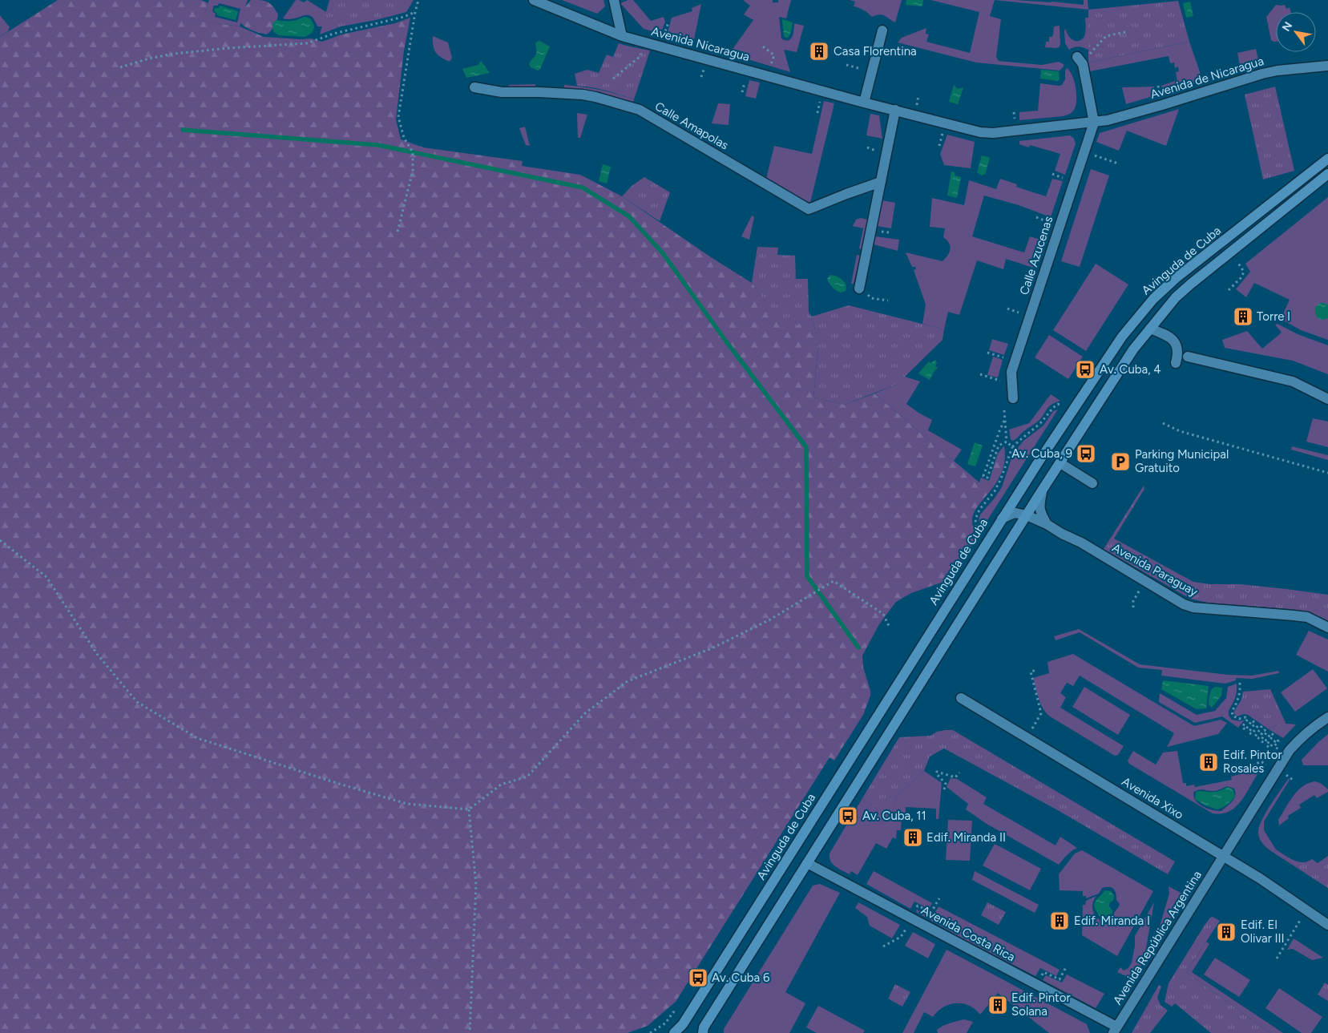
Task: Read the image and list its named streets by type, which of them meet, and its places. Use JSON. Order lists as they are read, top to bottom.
{
  "streets": {
    "main road": ["Avinguda de Cuba"],
    "street": [
      "Avenida Nicaragua",
      "Avenida de Nicaragua",
      "Calle Amapolas",
      "Calle Azucenas",
      "Avenida Paraguay",
      "Avenida Xixo",
      "Avenida Costa Rica",
      "Avenida República Argentina"
    ]
  },
  "crossings": [
    ["Avenida Nicaragua", "Avenida de Nicaragua"],
    ["Avenida Nicaragua", "Calle Azucenas"],
    ["Avenida de Nicaragua", "Calle Azucenas"],
    ["Avinguda de Cuba", "Avenida Paraguay"],
    ["Avinguda de Cuba", "Avenida Costa Rica"],
    ["Avenida Xixo", "Avenida República Argentina"],
    ["Avenida Costa Rica", "Avenida República Argentina"]
  ],
  "places": {
    "building": [
      "Casa Florentina",
      "Torre I",
      "Edif. Pintor Rosales",
      "Edif. Miranda II",
      "Edif. Miranda I",
      "Edif. El Olivar III",
      "Edif. Pintor Solana"
    ],
    "bus stop": [
      "Av. Cuba, 4",
      "Av. Cuba, 9",
      "Av. Cuba, 11",
      "Av. Cuba 6"
    ],
    "parking": ["Parking Municipal Gratuito"]
  },
  "north": "top left"
}
